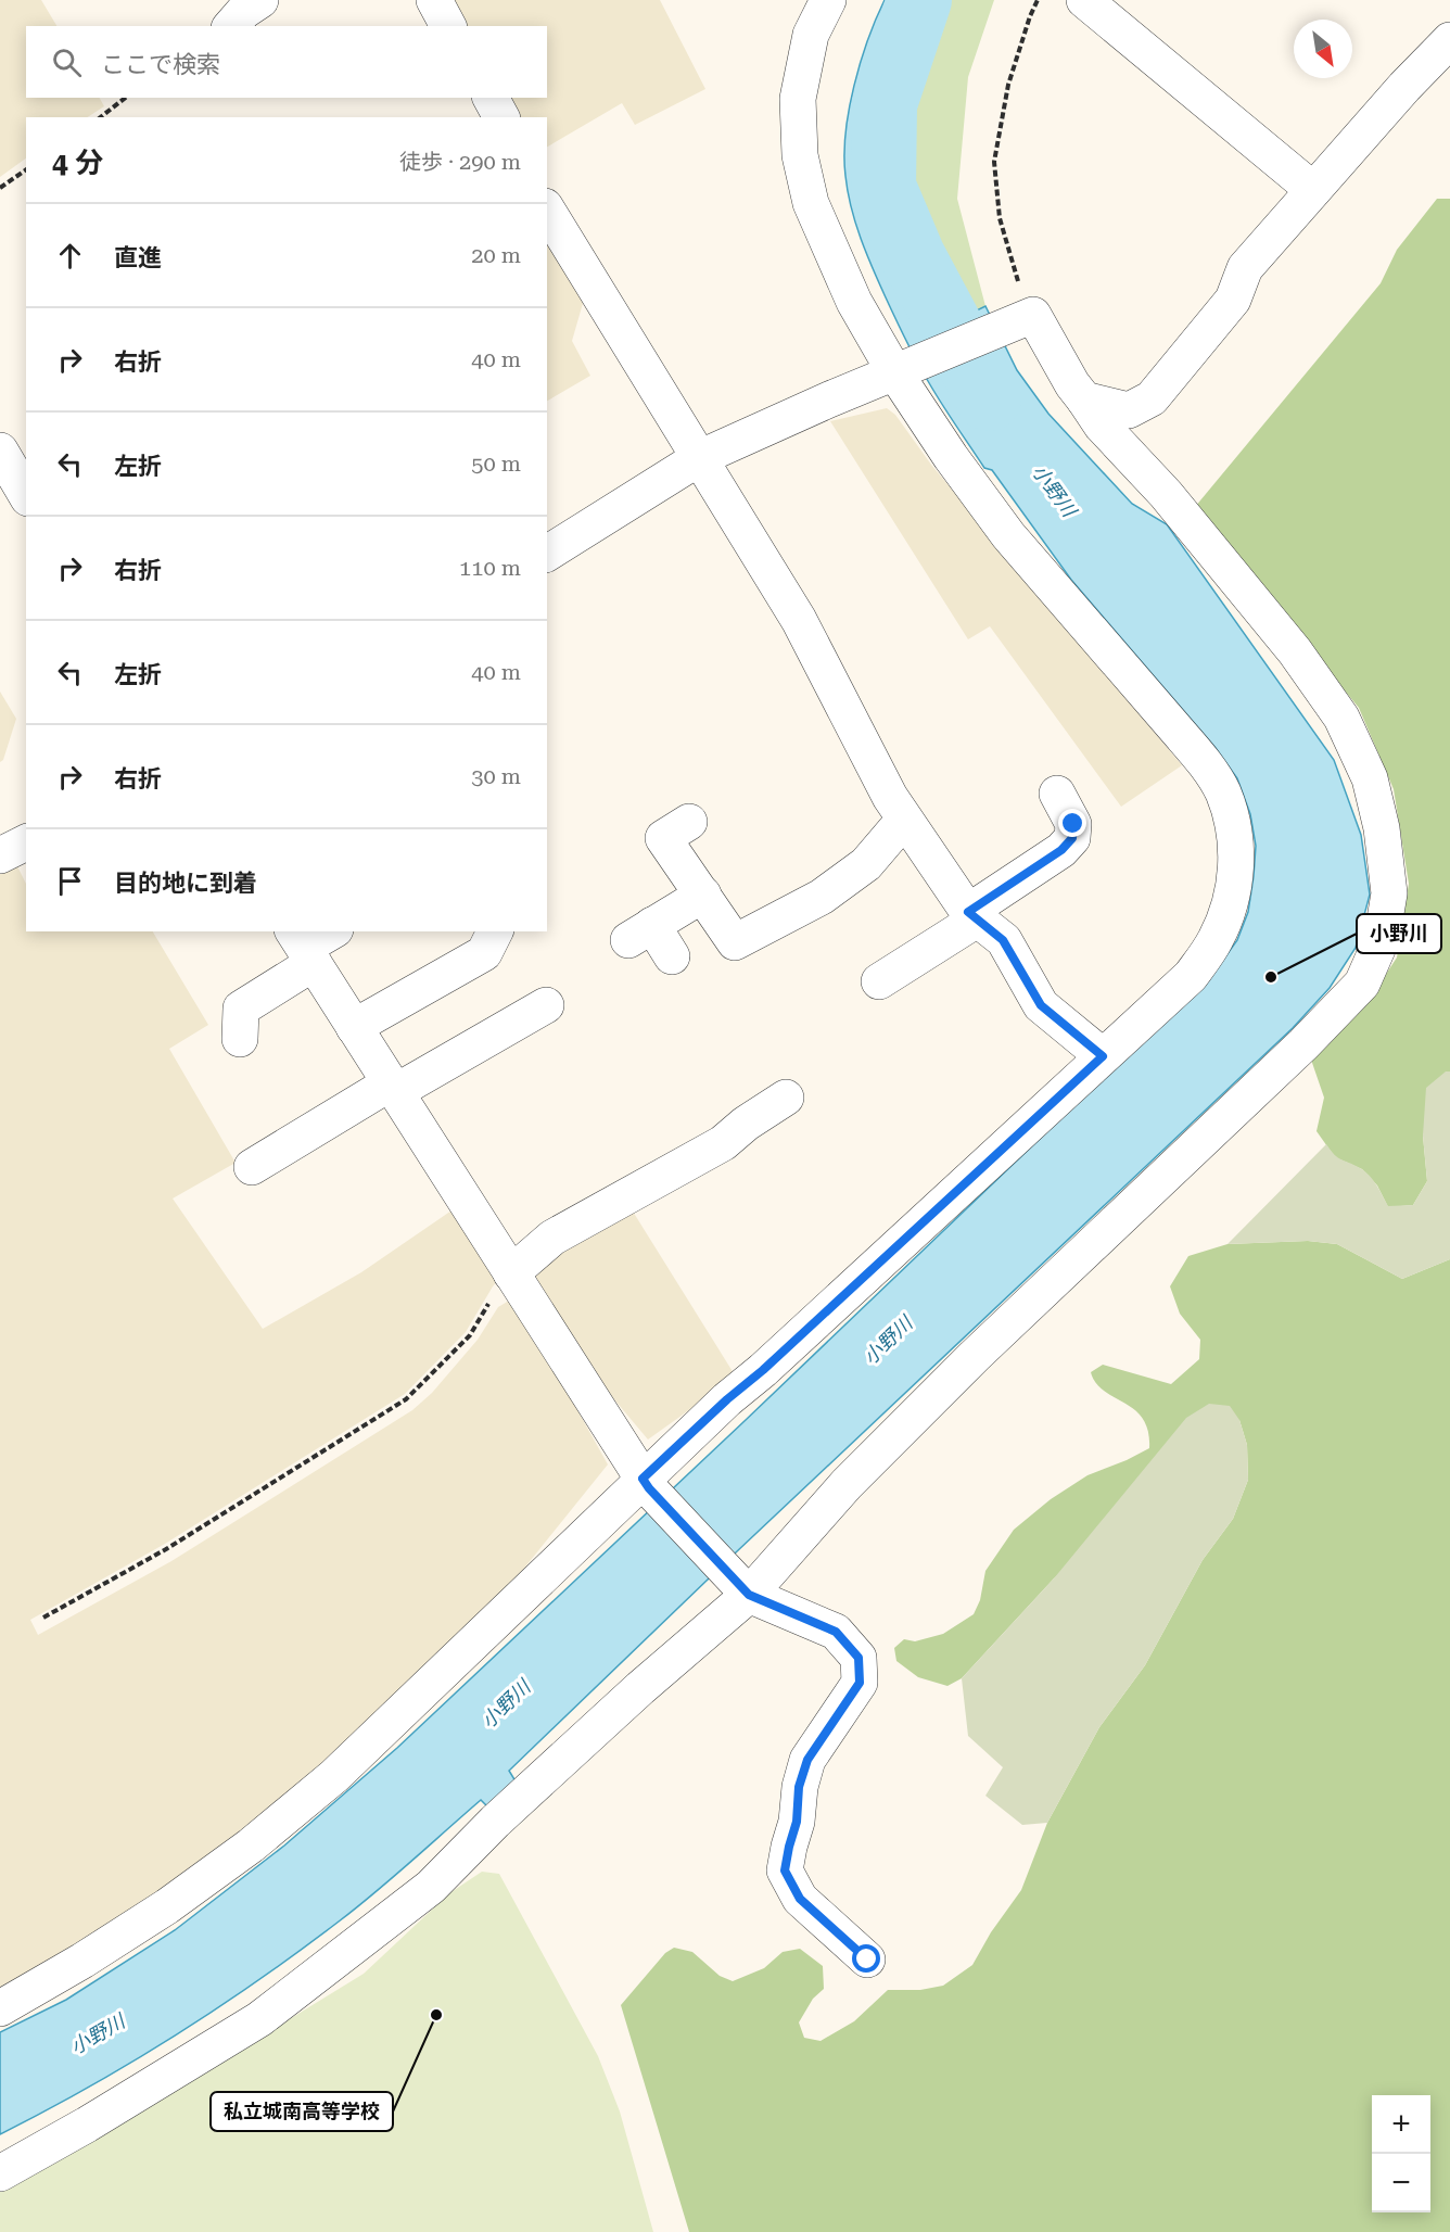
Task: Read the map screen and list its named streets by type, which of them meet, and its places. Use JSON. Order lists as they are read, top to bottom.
{
  "water": ["小野川"],
  "places": ["小野川", "私立城南高等学校"],
  "north": "bottom right",
  "page": {
    "search": "ここで検索",
    "heading": ["4 分", "徒歩 · 290 m"],
    "list": [
      ["直進", "20 m"],
      ["右折", "40 m"],
      ["左折", "50 m"],
      ["右折", "110 m"],
      ["左折", "40 m"],
      ["右折", "30 m"],
      "目的地に到着"
    ],
    "map_buttons": ["+", "−"]
  }
}
